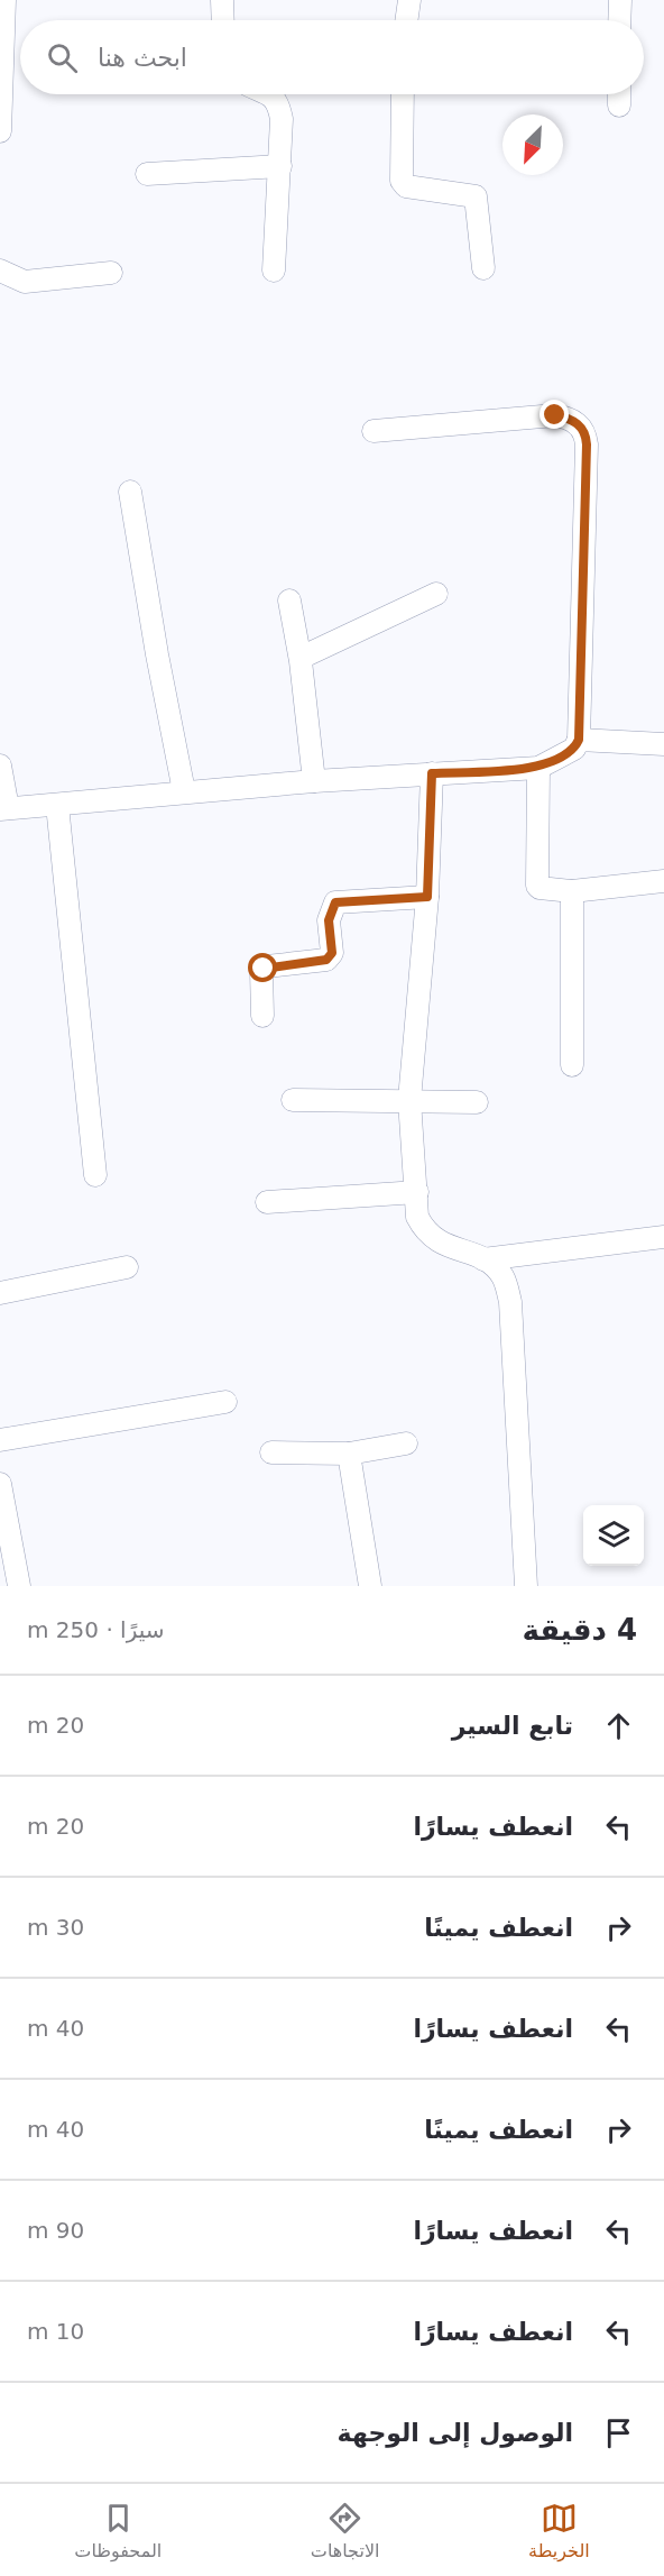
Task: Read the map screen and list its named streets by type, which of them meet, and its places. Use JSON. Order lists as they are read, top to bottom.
{
  "north": "bottom left",
  "page": {
    "search": "ابحث هنا",
    "heading": ["4 دقيقة", "سيرًا · 250 m"],
    "list": [
      ["تابع السير", "20 m"],
      ["انعطف يسارًا", "20 m"],
      ["انعطف يمينًا", "30 m"],
      ["انعطف يسارًا", "40 m"],
      ["انعطف يمينًا", "40 m"],
      ["انعطف يسارًا", "90 m"],
      ["انعطف يسارًا", "10 m"],
      "الوصول إلى الوجهة"
    ],
    "nav": ["الخريطة", "الاتجاهات", "المحفوظات"]
  }
}
